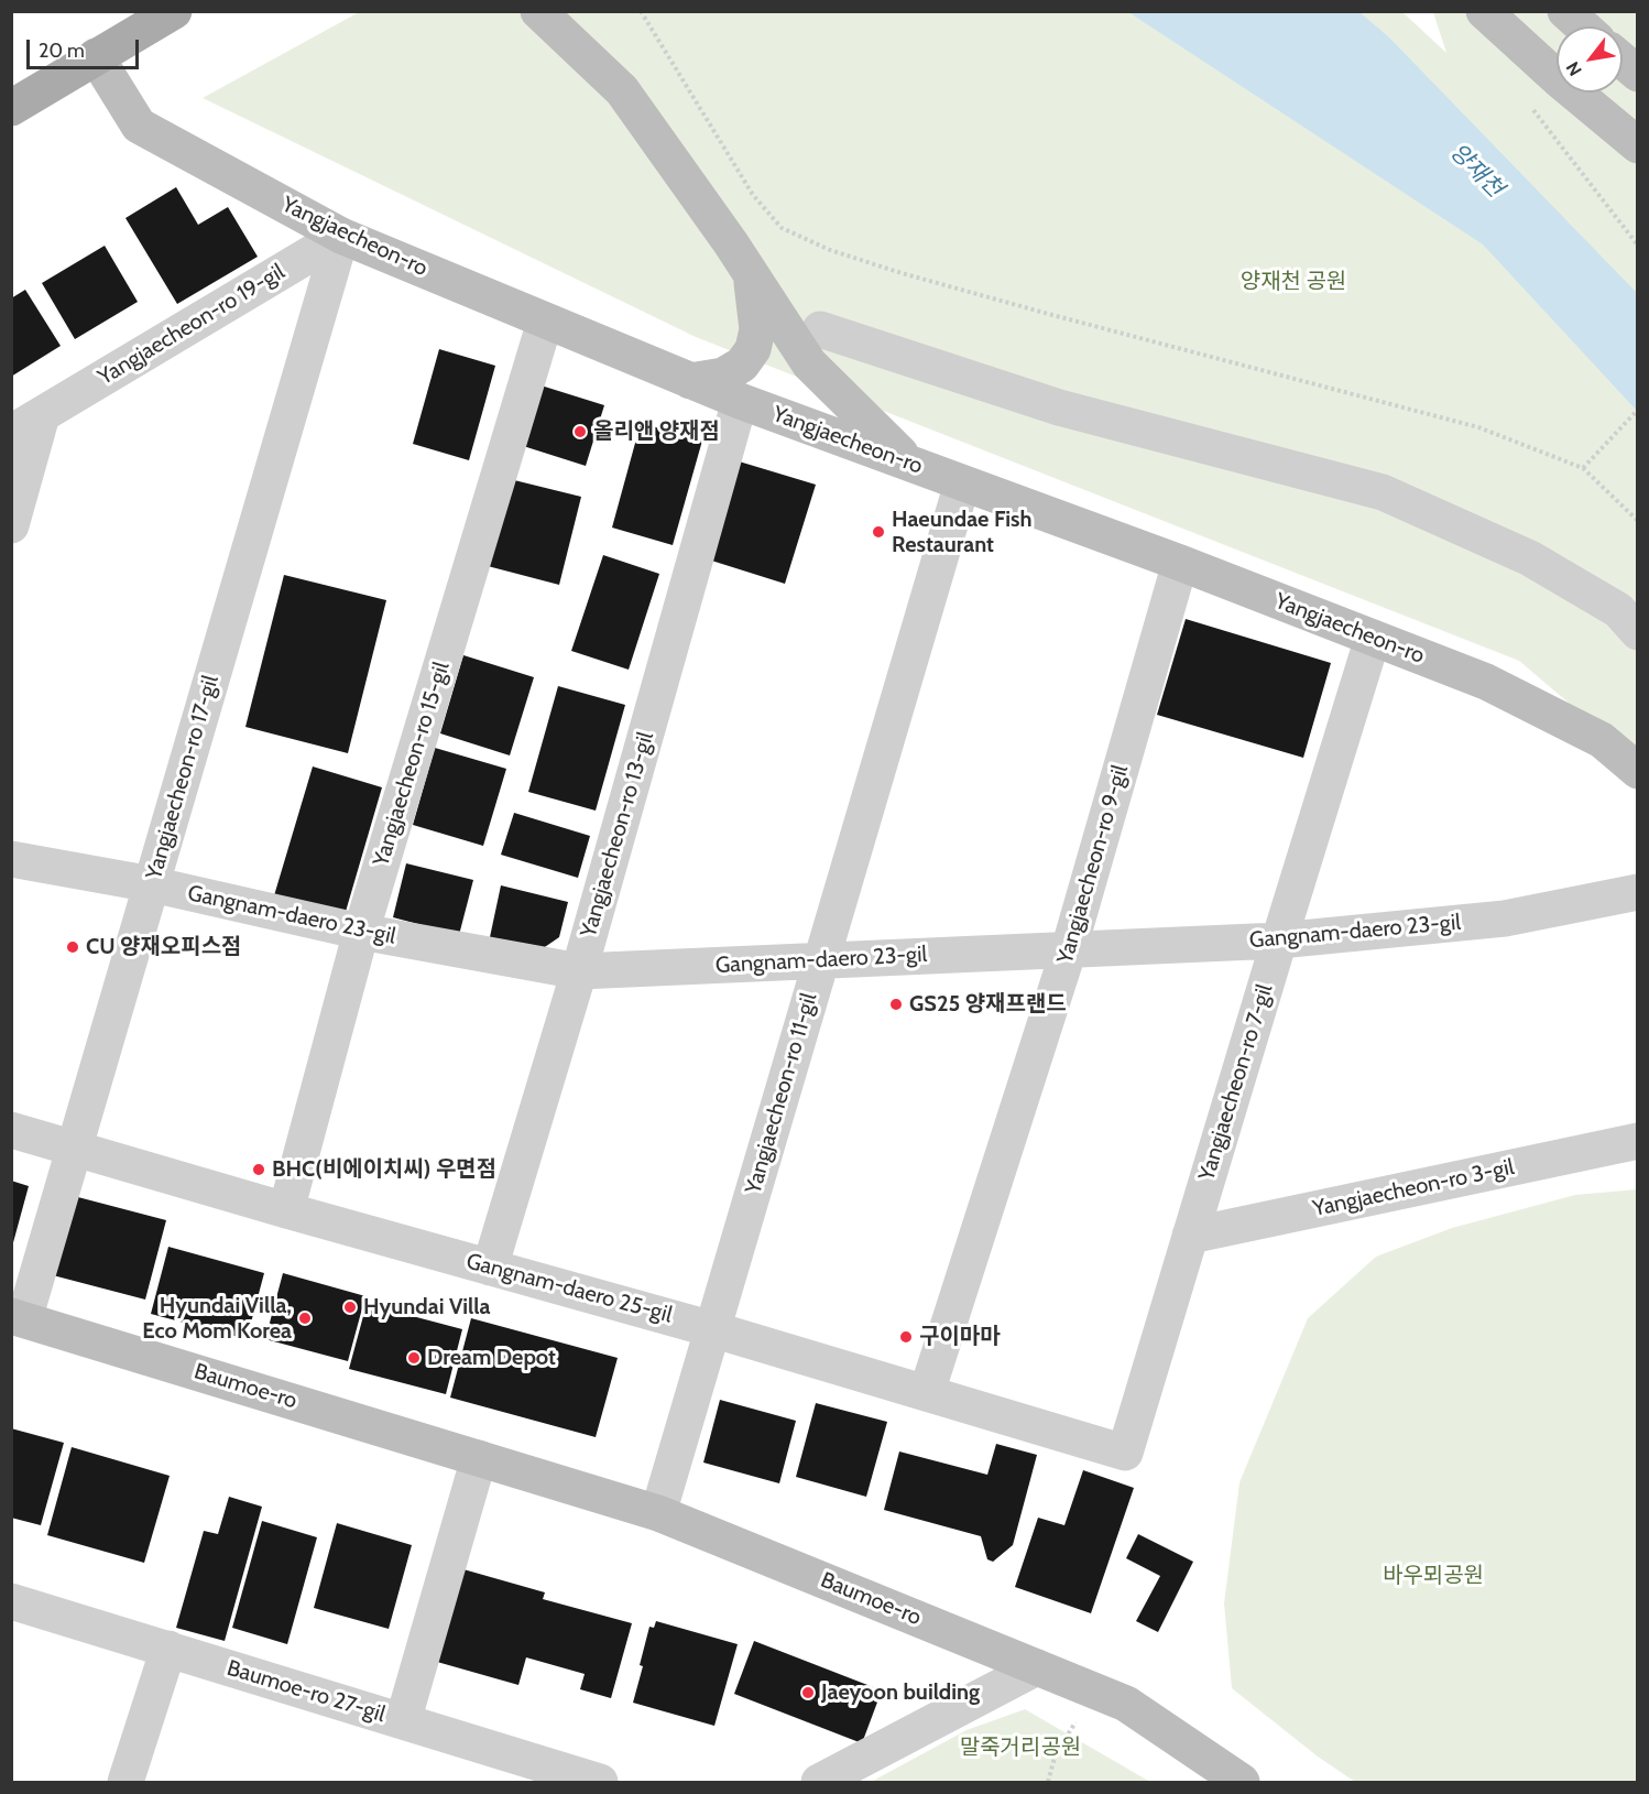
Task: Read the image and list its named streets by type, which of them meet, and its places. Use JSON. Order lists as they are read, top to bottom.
{
  "streets": {
    "street": [
      "Yangjaecheon-ro",
      "Yangjaecheon-ro 19-gil",
      "Yangjaecheon-ro 15-gil",
      "Yangjaecheon-ro 17-gil",
      "Yangjaecheon-ro 13-gil",
      "Yangjaecheon-ro 9-gil",
      "Gangnam-daero 23-gil",
      "Yangjaecheon-ro 7-gil",
      "Yangjaecheon-ro 11-gil",
      "Yangjaecheon-ro 3-gil",
      "Gangnam-daero 25-gil",
      "Baumoe-ro",
      "Baumoe-ro 27-gil"
    ]
  },
  "crossings": [
    ["Yangjaecheon-ro", "Yangjaecheon-ro 19-gil"],
    ["Yangjaecheon-ro", "Yangjaecheon-ro 15-gil"],
    ["Yangjaecheon-ro", "Yangjaecheon-ro 17-gil"],
    ["Yangjaecheon-ro", "Yangjaecheon-ro 13-gil"],
    ["Yangjaecheon-ro", "Yangjaecheon-ro 9-gil"],
    ["Yangjaecheon-ro", "Yangjaecheon-ro 7-gil"],
    ["Yangjaecheon-ro", "Yangjaecheon-ro 11-gil"],
    ["Yangjaecheon-ro 19-gil", "Yangjaecheon-ro 17-gil"],
    ["Yangjaecheon-ro 15-gil", "Gangnam-daero 23-gil"],
    ["Yangjaecheon-ro 15-gil", "Gangnam-daero 25-gil"],
    ["Yangjaecheon-ro 17-gil", "Gangnam-daero 23-gil"],
    ["Yangjaecheon-ro 17-gil", "Gangnam-daero 25-gil"],
    ["Yangjaecheon-ro 17-gil", "Baumoe-ro"],
    ["Yangjaecheon-ro 13-gil", "Gangnam-daero 23-gil"],
    ["Yangjaecheon-ro 13-gil", "Gangnam-daero 25-gil"],
    ["Yangjaecheon-ro 9-gil", "Gangnam-daero 23-gil"],
    ["Yangjaecheon-ro 9-gil", "Gangnam-daero 25-gil"],
    ["Gangnam-daero 23-gil", "Yangjaecheon-ro 7-gil"],
    ["Gangnam-daero 23-gil", "Yangjaecheon-ro 11-gil"],
    ["Yangjaecheon-ro 7-gil", "Yangjaecheon-ro 3-gil"],
    ["Yangjaecheon-ro 7-gil", "Gangnam-daero 25-gil"],
    ["Yangjaecheon-ro 11-gil", "Gangnam-daero 25-gil"],
    ["Yangjaecheon-ro 11-gil", "Baumoe-ro"]
  ],
  "water": ["양재천"],
  "parks": ["양재천 공원", "바우뫼공원", "말죽거리공원"],
  "places": [
    "올리앤 양재점",
    "Haeundae Fish Restaurant",
    "CU 양재오피스점",
    "GS25 양재프랜드",
    "BHC(비에이치씨) 우면점",
    "Hyundai Villa",
    "Hyundai Villa, Eco Mom Korea",
    "구이마마",
    "Dream Depot",
    "Jaeyoon building"
  ],
  "scale_bar": "20 m",
  "north": "bottom left"
}
